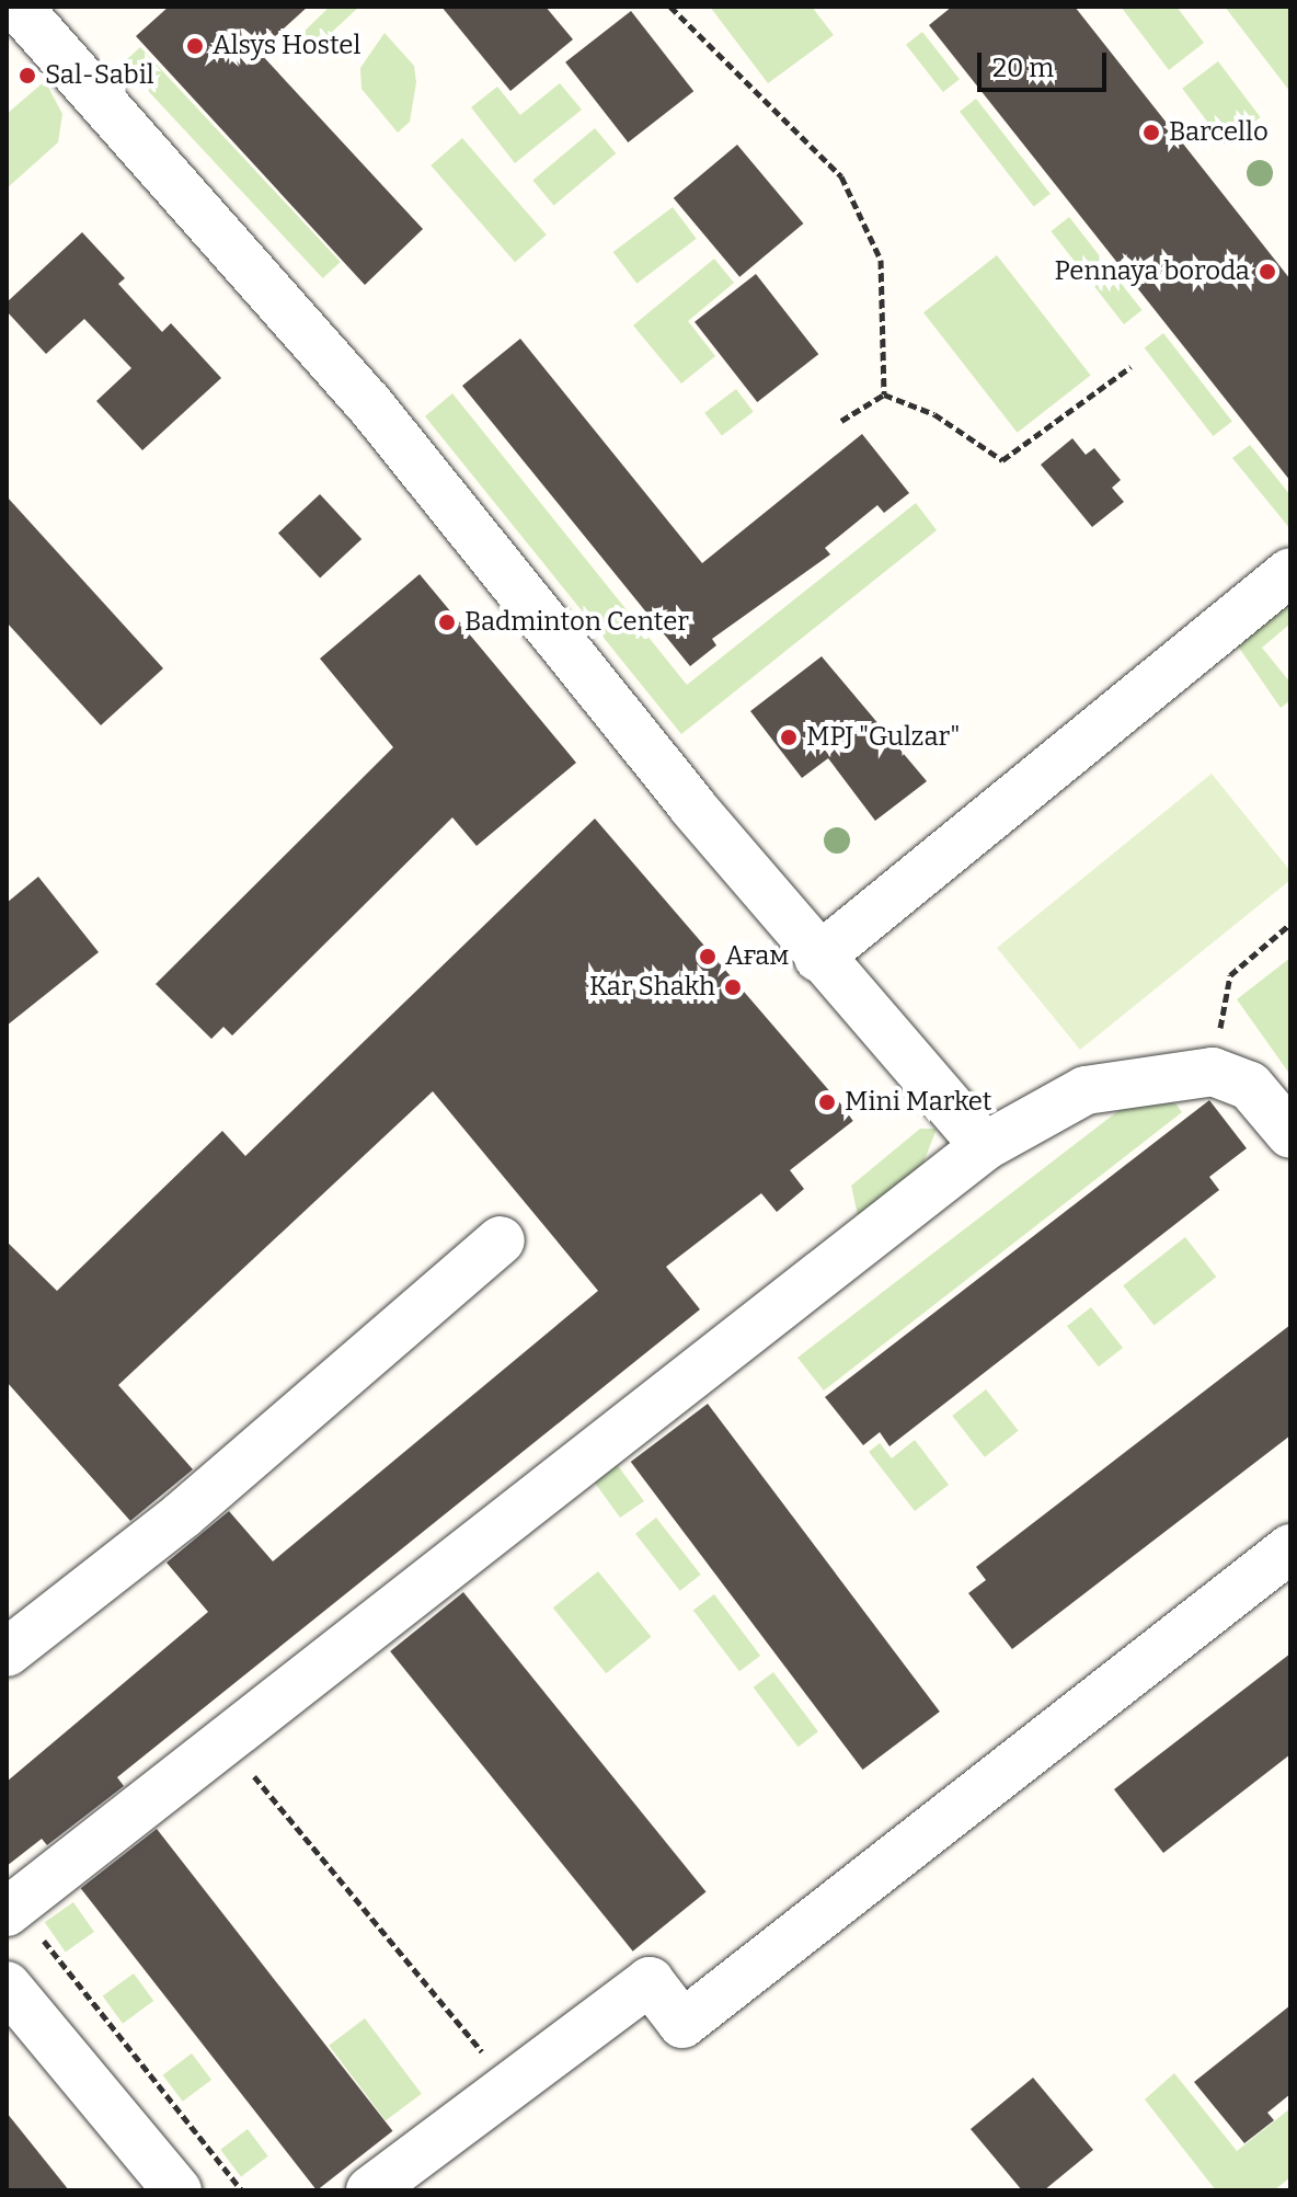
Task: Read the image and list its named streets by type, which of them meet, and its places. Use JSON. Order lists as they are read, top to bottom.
{
  "places": [
    "Alsys Hostel",
    "Sal-Sabil",
    "Barcello",
    "Pennaya boroda",
    "Badminton Center",
    "MPJ \"Gulzar\"",
    "Ағам",
    "Kar Shakh",
    "Mini Market"
  ],
  "scale_bar": "20 m"
}
